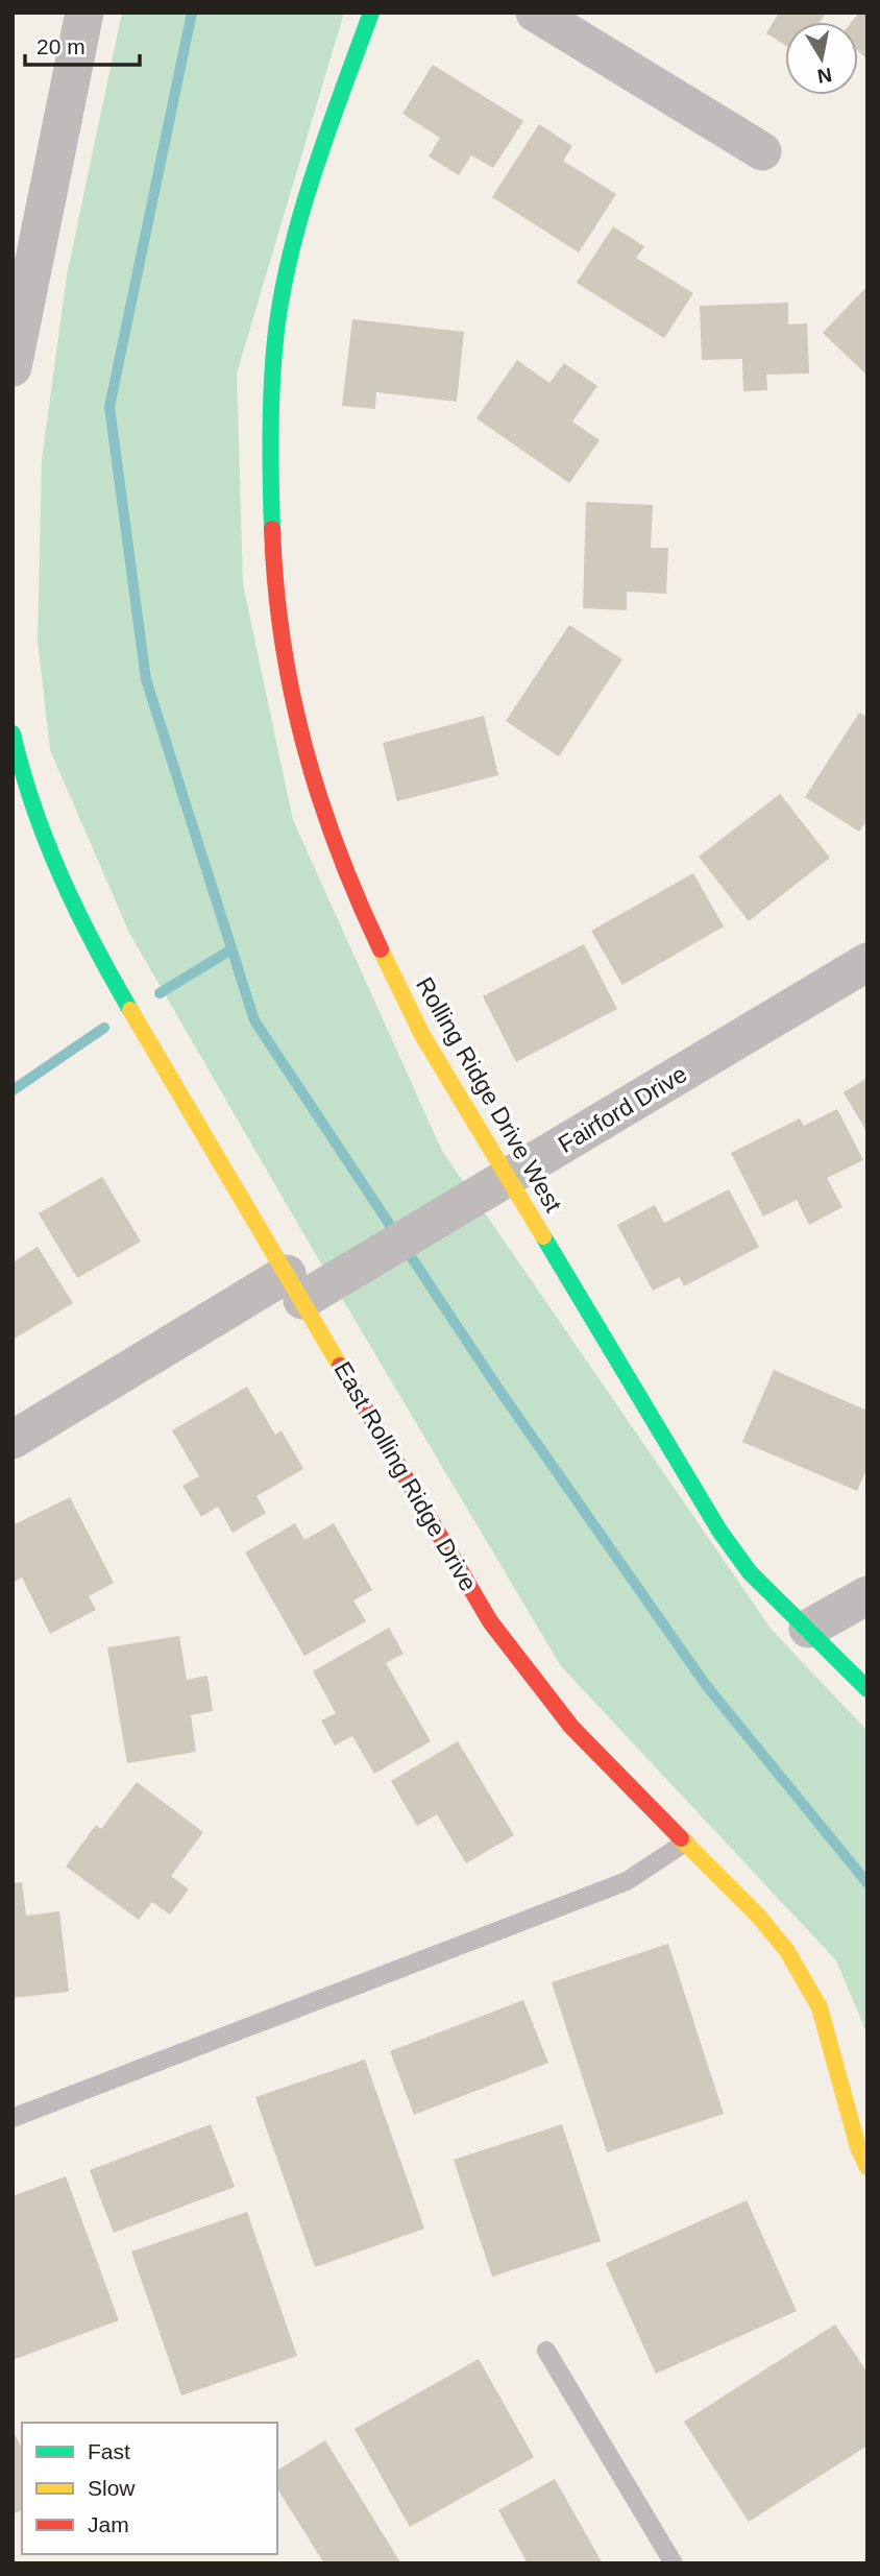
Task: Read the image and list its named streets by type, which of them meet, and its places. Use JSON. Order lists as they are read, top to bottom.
{
  "streets": {
    "street": ["Rolling Ridge Drive West", "Fairford Drive", "East Rolling Ridge Drive"]
  },
  "crossings": [
    ["Rolling Ridge Drive West", "Fairford Drive"],
    ["Fairford Drive", "East Rolling Ridge Drive"]
  ],
  "legend": ["Fast", "Slow", "Jam"],
  "scale_bar": "20 m",
  "north": "bottom"
}
